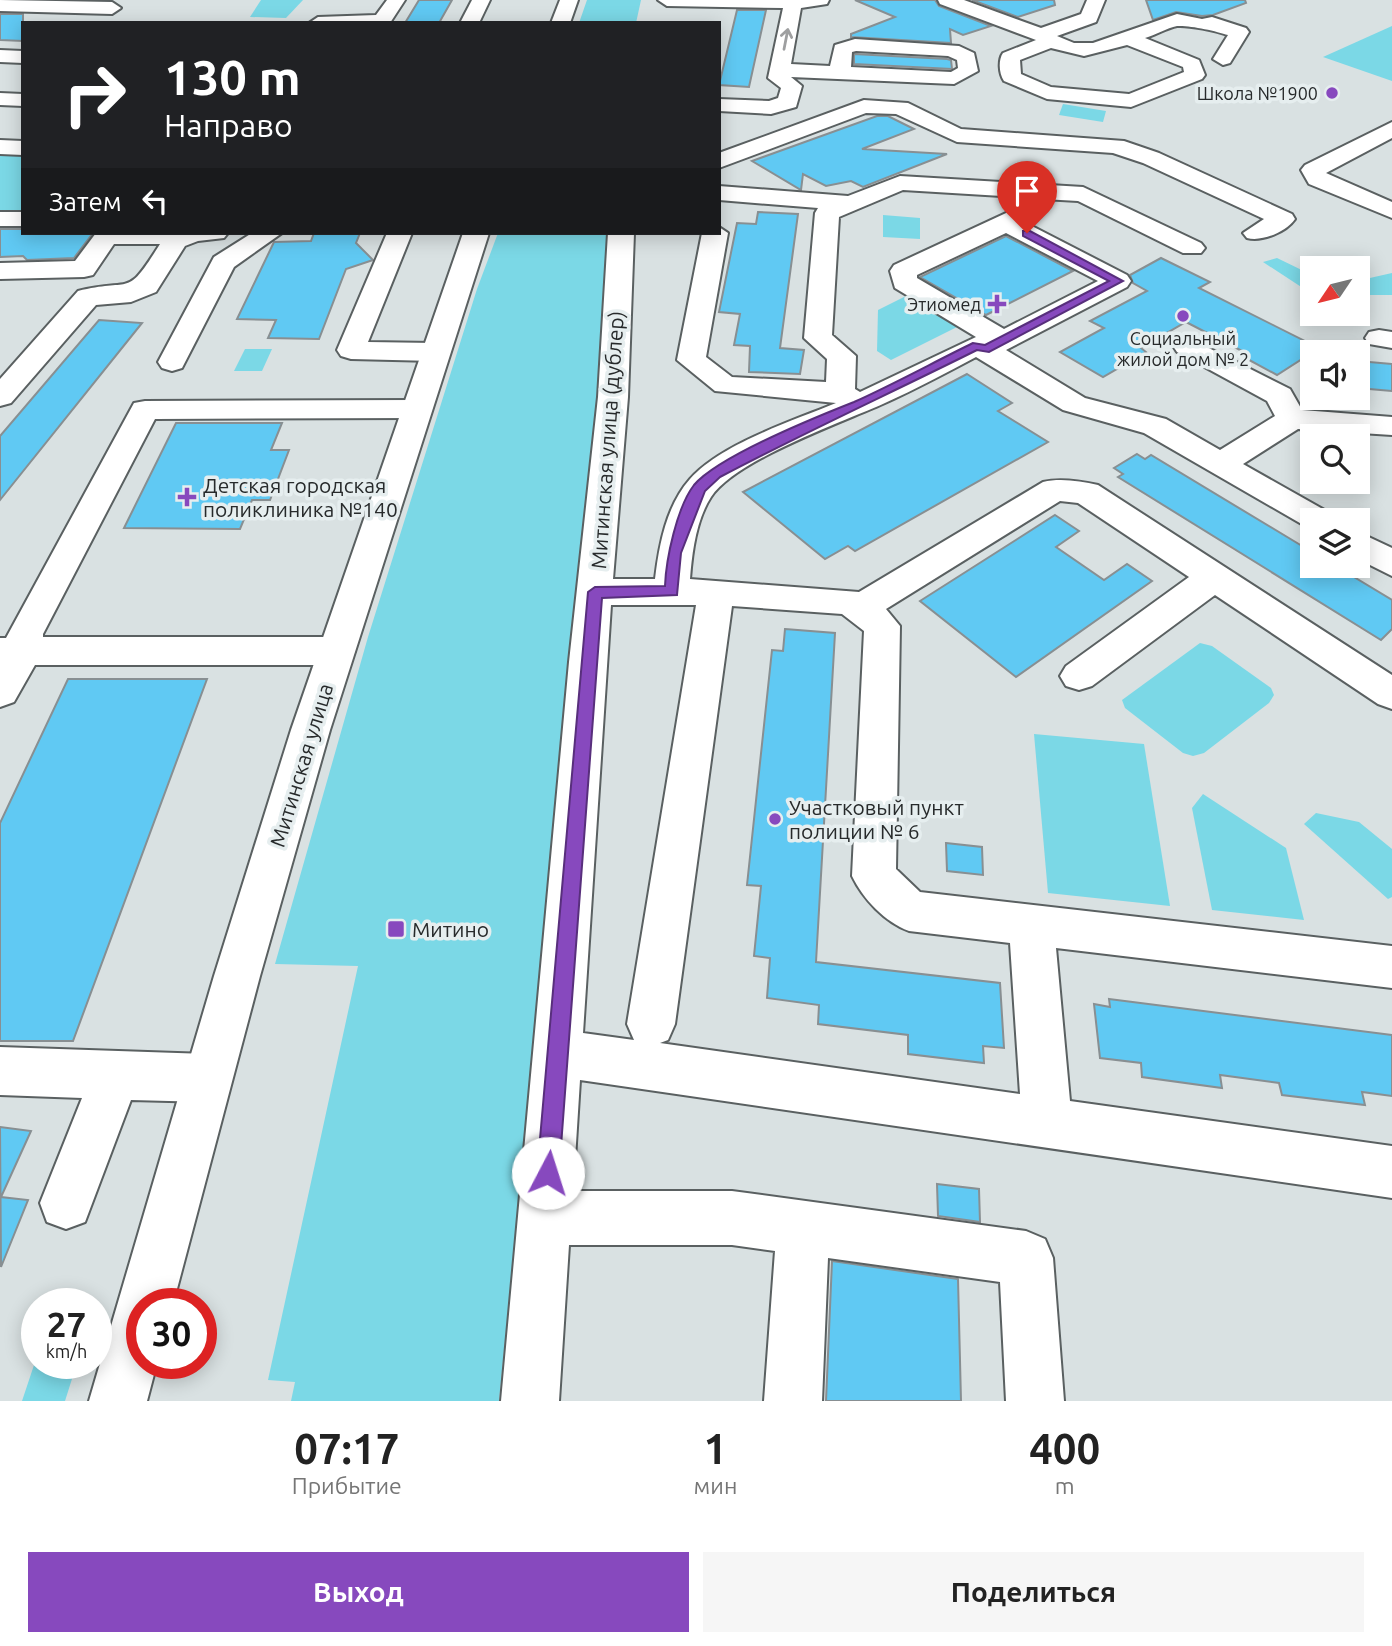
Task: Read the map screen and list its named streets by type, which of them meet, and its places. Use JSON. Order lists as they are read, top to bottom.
{
  "streets": {
    "street": ["Митинская улица (дублер)", "Митинская улица"]
  },
  "places": {
    "other": ["Школа №1900", "Социальный жилой дом № 2", "Участковый пункт полиции № 6"],
    "health": ["Этиомед", "Детская городская поликлиника №140"],
    "transit": ["Митино"]
  },
  "north": "bottom left",
  "page": {
    "turn": ["130 m", "Направо"],
    "then": "Затем",
    "speed": "27 km/h",
    "limit": "30",
    "eta": [
      "07:17",
      "Прибытие",
      "1",
      "мин",
      "400",
      "m"
    ],
    "buttons": ["Выход", "Поделиться"]
  }
}
